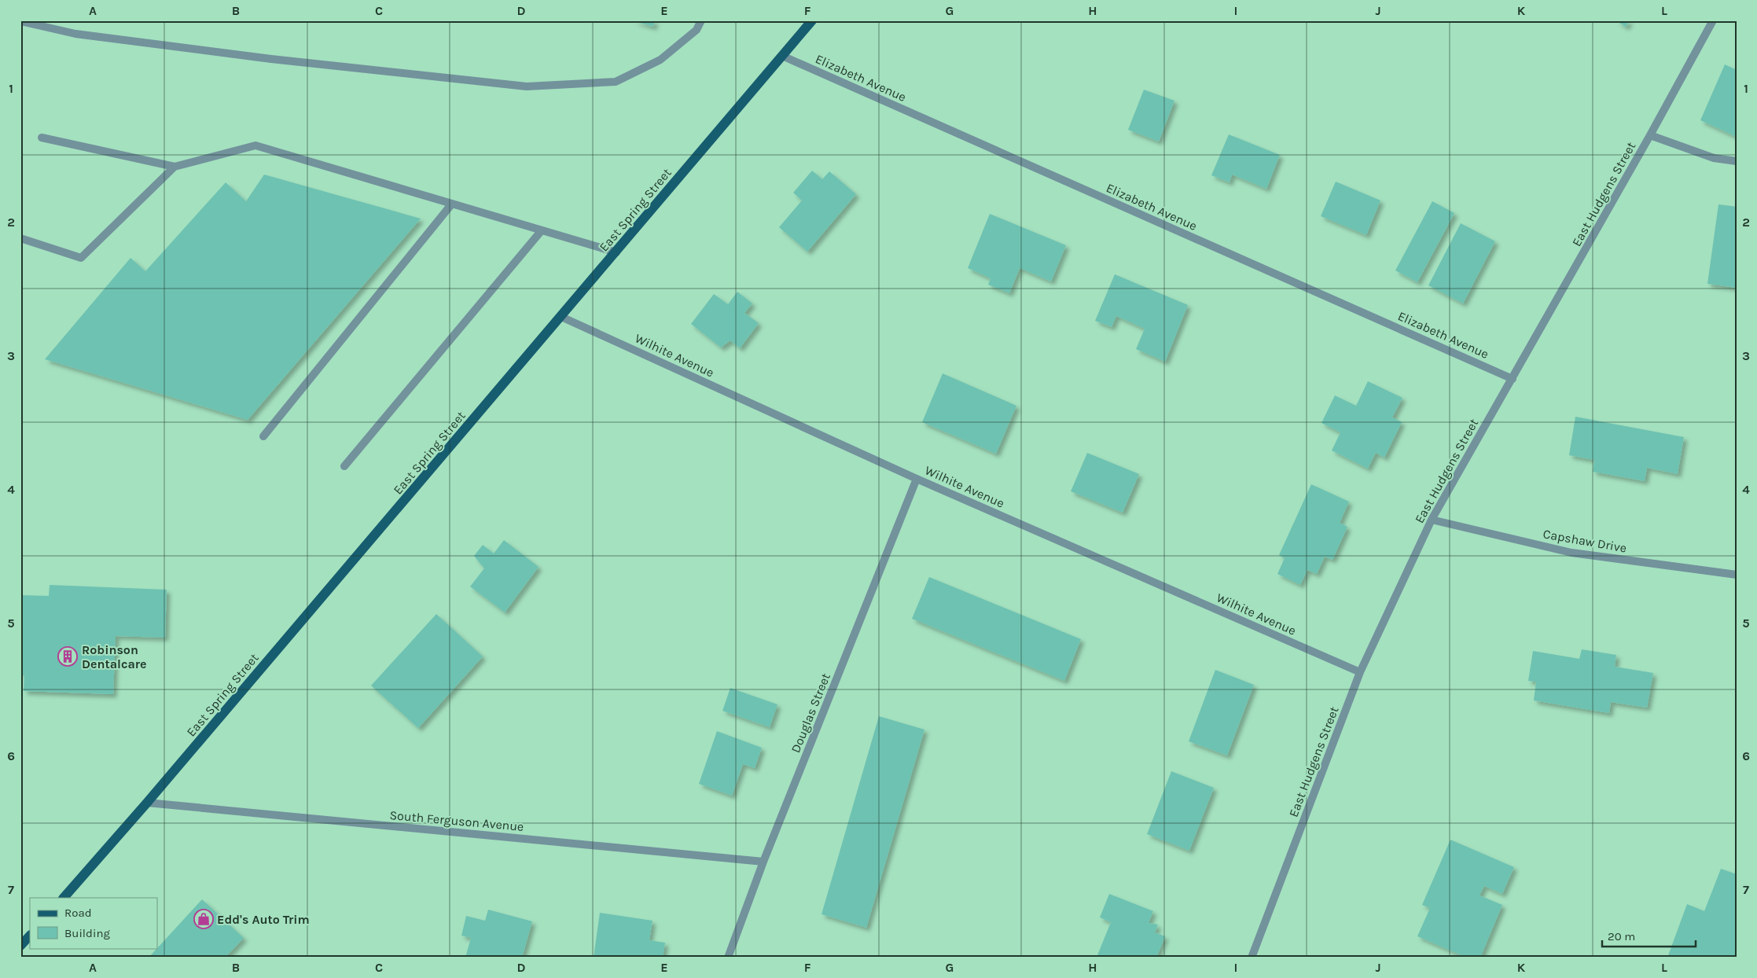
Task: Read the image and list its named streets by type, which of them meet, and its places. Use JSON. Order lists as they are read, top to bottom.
{
  "streets": {
    "main road": ["East Spring Street"],
    "street": [
      "Elizabeth Avenue",
      "East Hudgens Street",
      "Wilhite Avenue",
      "Capshaw Drive",
      "Douglas Street",
      "South Ferguson Avenue"
    ]
  },
  "crossings": [
    ["Elizabeth Avenue", "East Hudgens Street"],
    ["Elizabeth Avenue", "East Spring Street"],
    ["East Hudgens Street", "Wilhite Avenue"],
    ["East Hudgens Street", "Capshaw Drive"],
    ["East Spring Street", "Wilhite Avenue"],
    ["East Spring Street", "South Ferguson Avenue"],
    ["Wilhite Avenue", "Douglas Street"],
    ["Douglas Street", "South Ferguson Avenue"]
  ],
  "places": {
    "building": ["Robinson Dentalcare"],
    "shop": ["Edd's Auto Trim"]
  },
  "legend": ["Road", "Building"],
  "scale_bar": "20 m",
  "grid": {
    "columns": [
      "A",
      "B",
      "C",
      "D",
      "E",
      "F",
      "G",
      "H",
      "I",
      "J",
      "K",
      "L"
    ],
    "rows": [
      "1",
      "2",
      "3",
      "4",
      "5",
      "6",
      "7"
    ]
  }
}
